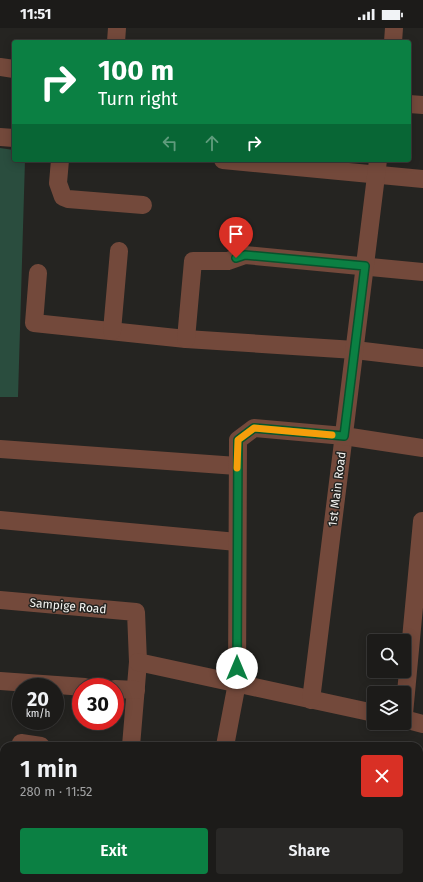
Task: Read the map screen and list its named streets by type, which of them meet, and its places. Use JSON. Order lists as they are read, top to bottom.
{
  "streets": {
    "street": ["1st Main Road", "Sampige Road"]
  },
  "page": {
    "status": "11:51",
    "turn": ["100 m", "Turn right"],
    "speed": "20 km/h",
    "limit": "30",
    "heading": ["1 min", "280 m · 11:52"],
    "buttons": ["Exit", "Share"]
  }
}
